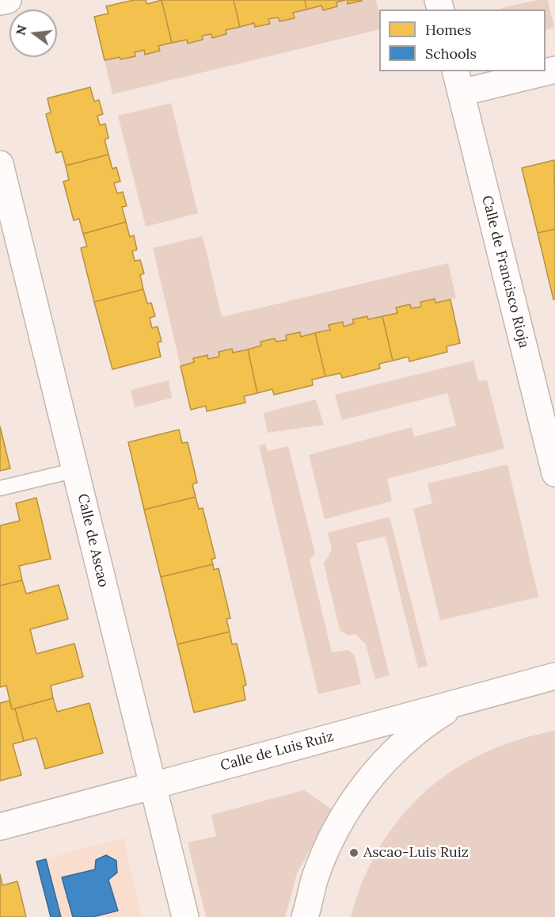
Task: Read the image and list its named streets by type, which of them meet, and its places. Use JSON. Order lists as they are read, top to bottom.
{
  "streets": {
    "street": ["Calle de Francisco Rioja", "Calle de Ascao", "Calle de Luis Ruiz"]
  },
  "crossings": [
    ["Calle de Ascao", "Calle de Luis Ruiz"]
  ],
  "places": ["Ascao-Luis Ruiz"],
  "legend": ["Homes", "Schools"],
  "north": "left"
}
